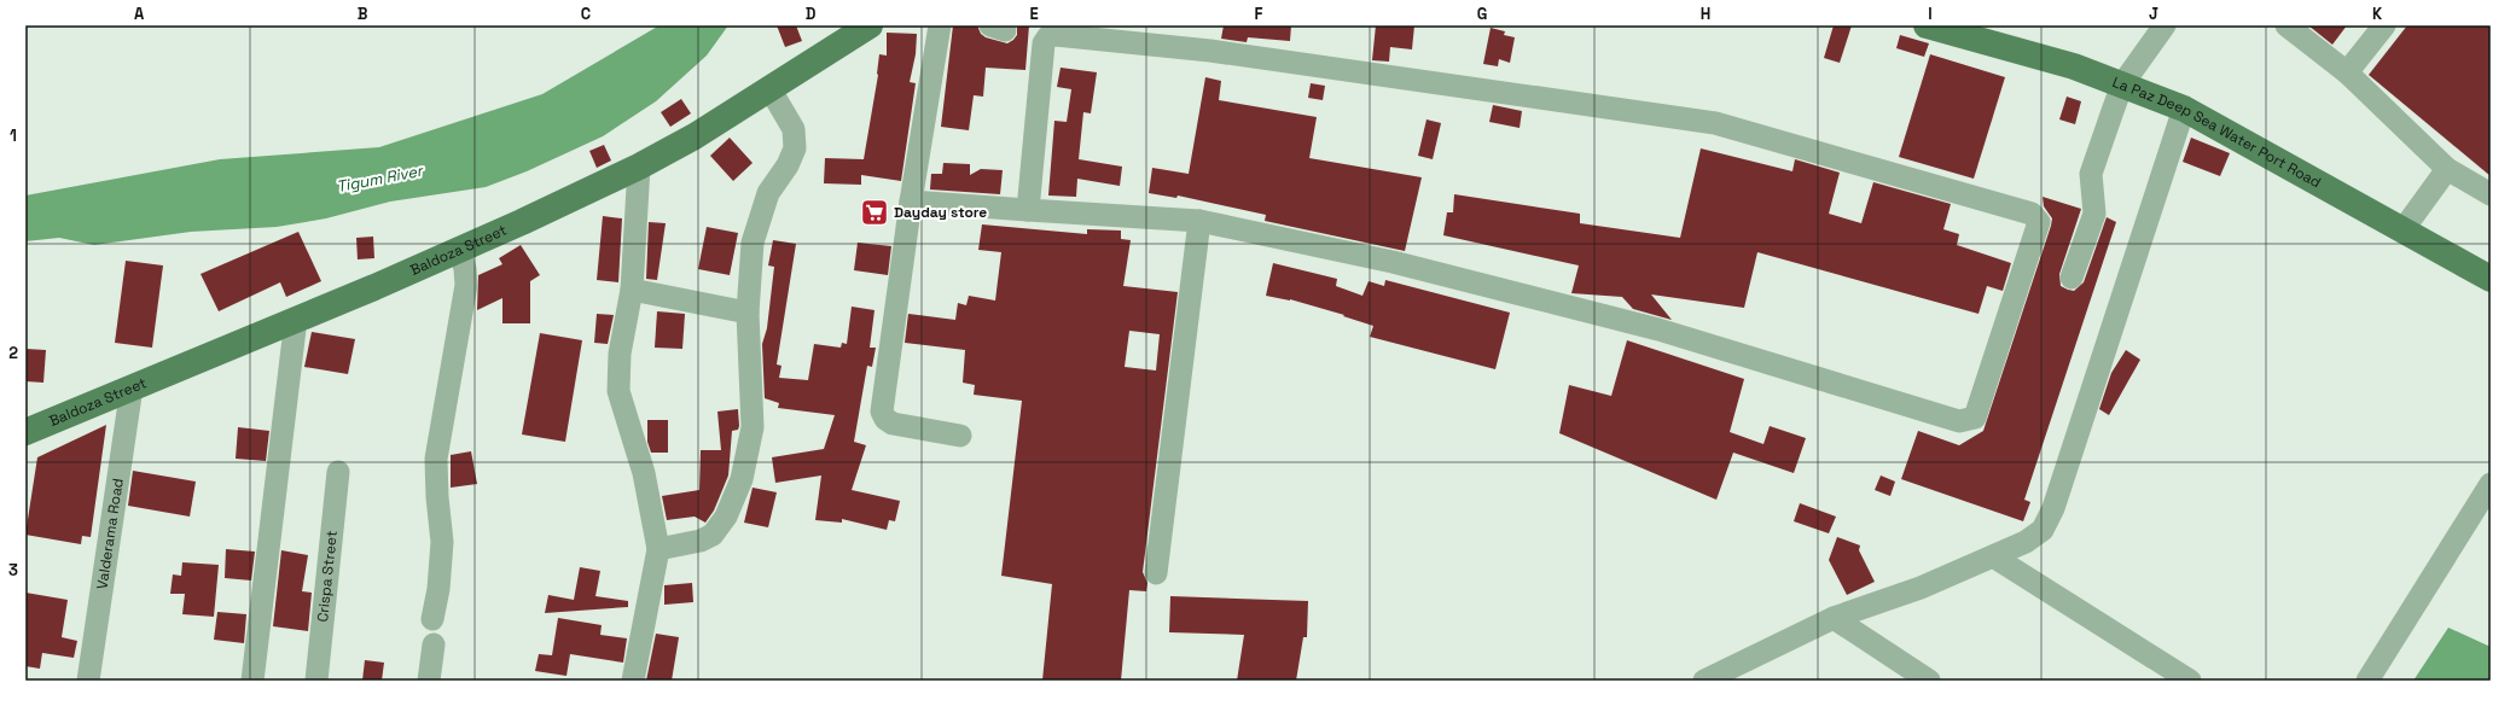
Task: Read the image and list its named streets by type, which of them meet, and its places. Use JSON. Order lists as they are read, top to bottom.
{
  "streets": {
    "main road": ["La Paz Deep Sea Water Port Road", "Baldoza Street"],
    "street": ["Valderama Road", "Crispa Street"]
  },
  "crossings": [
    ["Baldoza Street", "Valderama Road"]
  ],
  "water": ["Tigum River"],
  "places": {
    "supermarket": ["Dayday store"]
  },
  "grid": {
    "columns": [
      "A",
      "B",
      "C",
      "D",
      "E",
      "F",
      "G",
      "H",
      "I",
      "J",
      "K"
    ],
    "rows": ["1", "2", "3"]
  }
}
